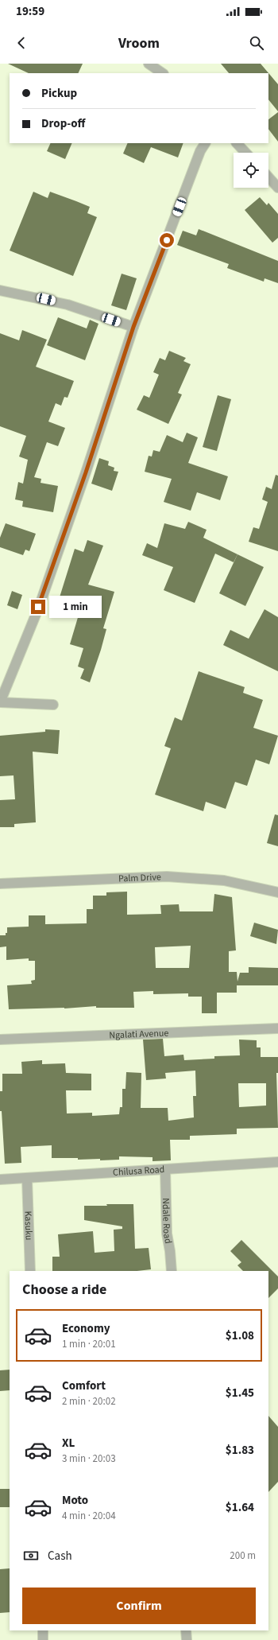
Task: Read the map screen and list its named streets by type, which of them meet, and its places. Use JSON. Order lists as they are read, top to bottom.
{
  "streets": {
    "street": [
      "Palm Drive",
      "Ngalati Avenue",
      "Chilusa Road",
      "Ndale Road",
      "Kasuku"
    ]
  },
  "crossings": [
    ["Chilusa Road", "Ndale Road"],
    ["Chilusa Road", "Kasuku"]
  ],
  "page": {
    "status": "19:59",
    "header": "Vroom",
    "banner": ["Pickup", "Drop-off"],
    "bubble": "1 min",
    "heading": "Choose a ride",
    "list": [
      {
        "name": "Economy",
        "note": "1 min · 20:01",
        "value": "$1.08"
      },
      {
        "name": "Comfort",
        "note": "2 min · 20:02",
        "value": "$1.45"
      },
      {
        "name": "XL",
        "note": "3 min · 20:03",
        "value": "$1.83"
      },
      {
        "name": "Moto",
        "note": "4 min · 20:04",
        "value": "$1.64"
      }
    ],
    "pay": ["Cash", "200 m"],
    "buttons": "Confirm"
  }
}
